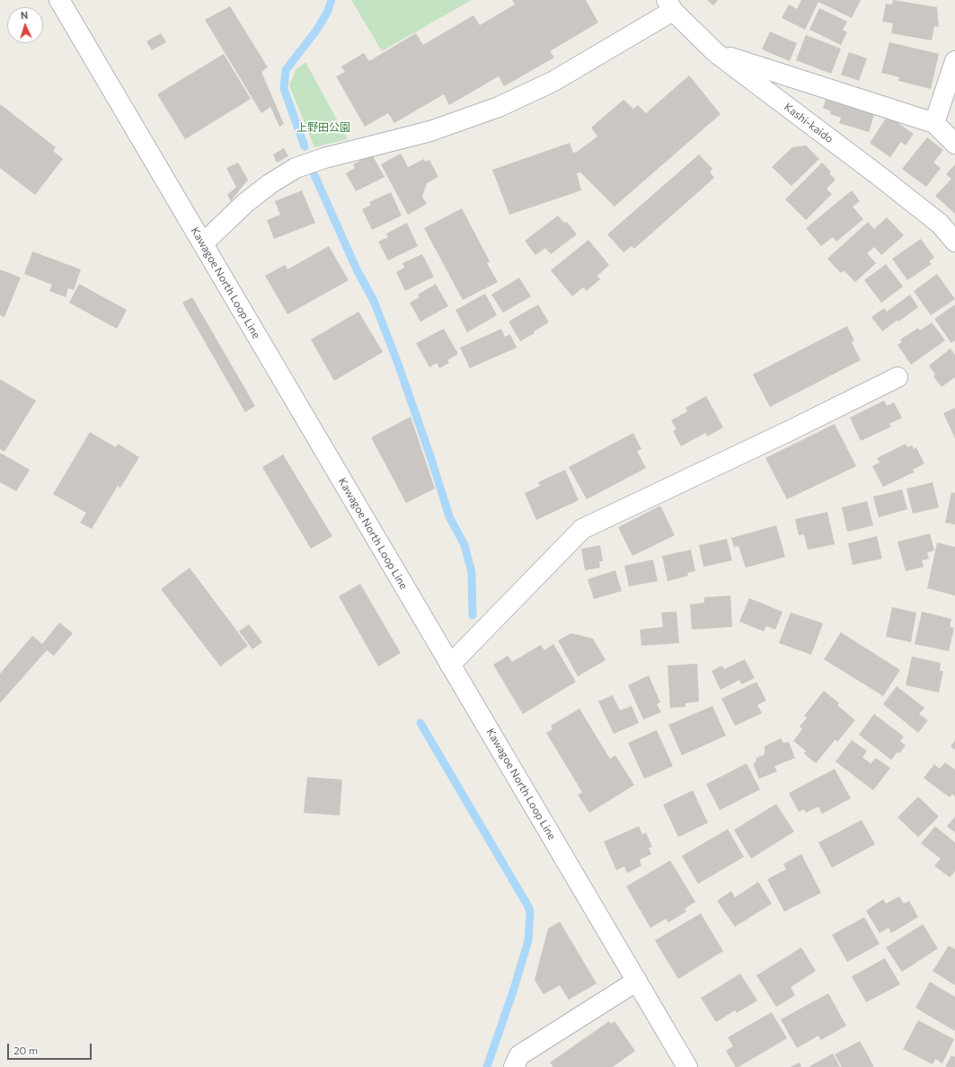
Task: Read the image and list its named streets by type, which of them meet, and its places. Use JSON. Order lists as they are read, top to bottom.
{
  "streets": {
    "street": ["Kashi-kaido", "Kawagoe North Loop Line"]
  },
  "parks": ["上野田公園"],
  "scale_bar": "20 m",
  "north": "top"
}
